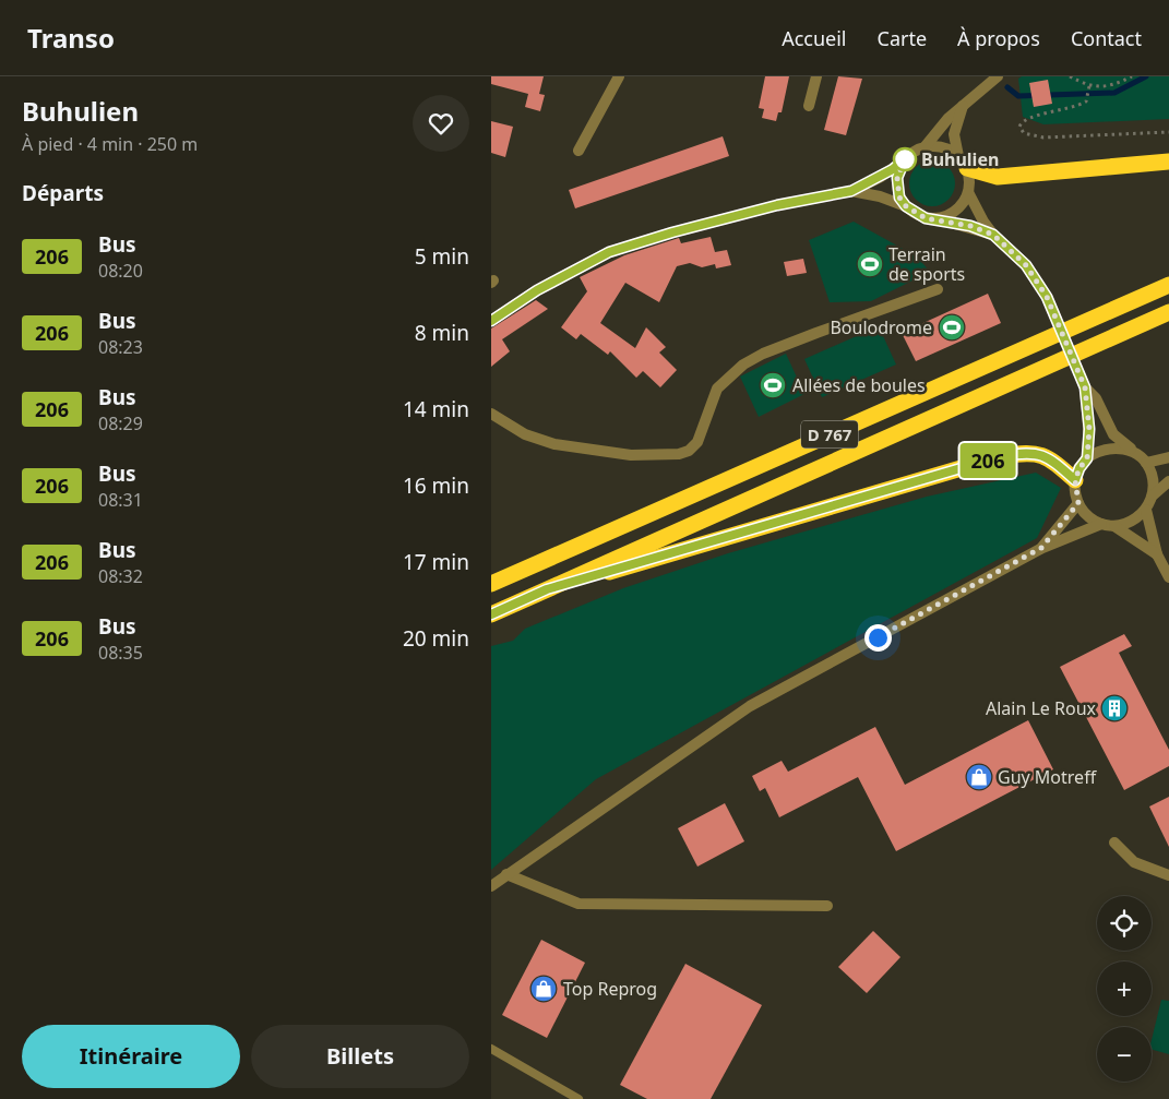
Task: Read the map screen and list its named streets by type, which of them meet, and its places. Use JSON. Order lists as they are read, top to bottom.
{
  "streets": {
    "highway": ["D 767"]
  },
  "places": {
    "other": ["Buhulien"],
    "sports": ["Terrain de sports", "Boulodrome", "Allées de boules"],
    "building": ["Alain Le Roux"],
    "shop": ["Guy Motreff", "Top Reprog"]
  },
  "lines": ["bus line 206"],
  "page": {
    "header": "Transo",
    "nav": [
      "Accueil",
      "Carte",
      "À propos",
      "Contact"
    ],
    "heading": [
      ["Buhulien", "À pied · 4 min · 250 m"],
      "Départs"
    ],
    "on_map": "206",
    "list": [
      {
        "mark": "206",
        "name": "Bus",
        "note": "08:20",
        "value": "5 min"
      },
      {
        "mark": "206",
        "name": "Bus",
        "note": "08:23",
        "value": "8 min"
      },
      {
        "mark": "206",
        "name": "Bus",
        "note": "08:29",
        "value": "14 min"
      },
      {
        "mark": "206",
        "name": "Bus",
        "note": "08:31",
        "value": "16 min"
      },
      {
        "mark": "206",
        "name": "Bus",
        "note": "08:32",
        "value": "17 min"
      },
      {
        "mark": "206",
        "name": "Bus",
        "note": "08:35",
        "value": "20 min"
      }
    ],
    "map_buttons": ["+", "−"],
    "buttons": ["Itinéraire", "Billets"]
  }
}
